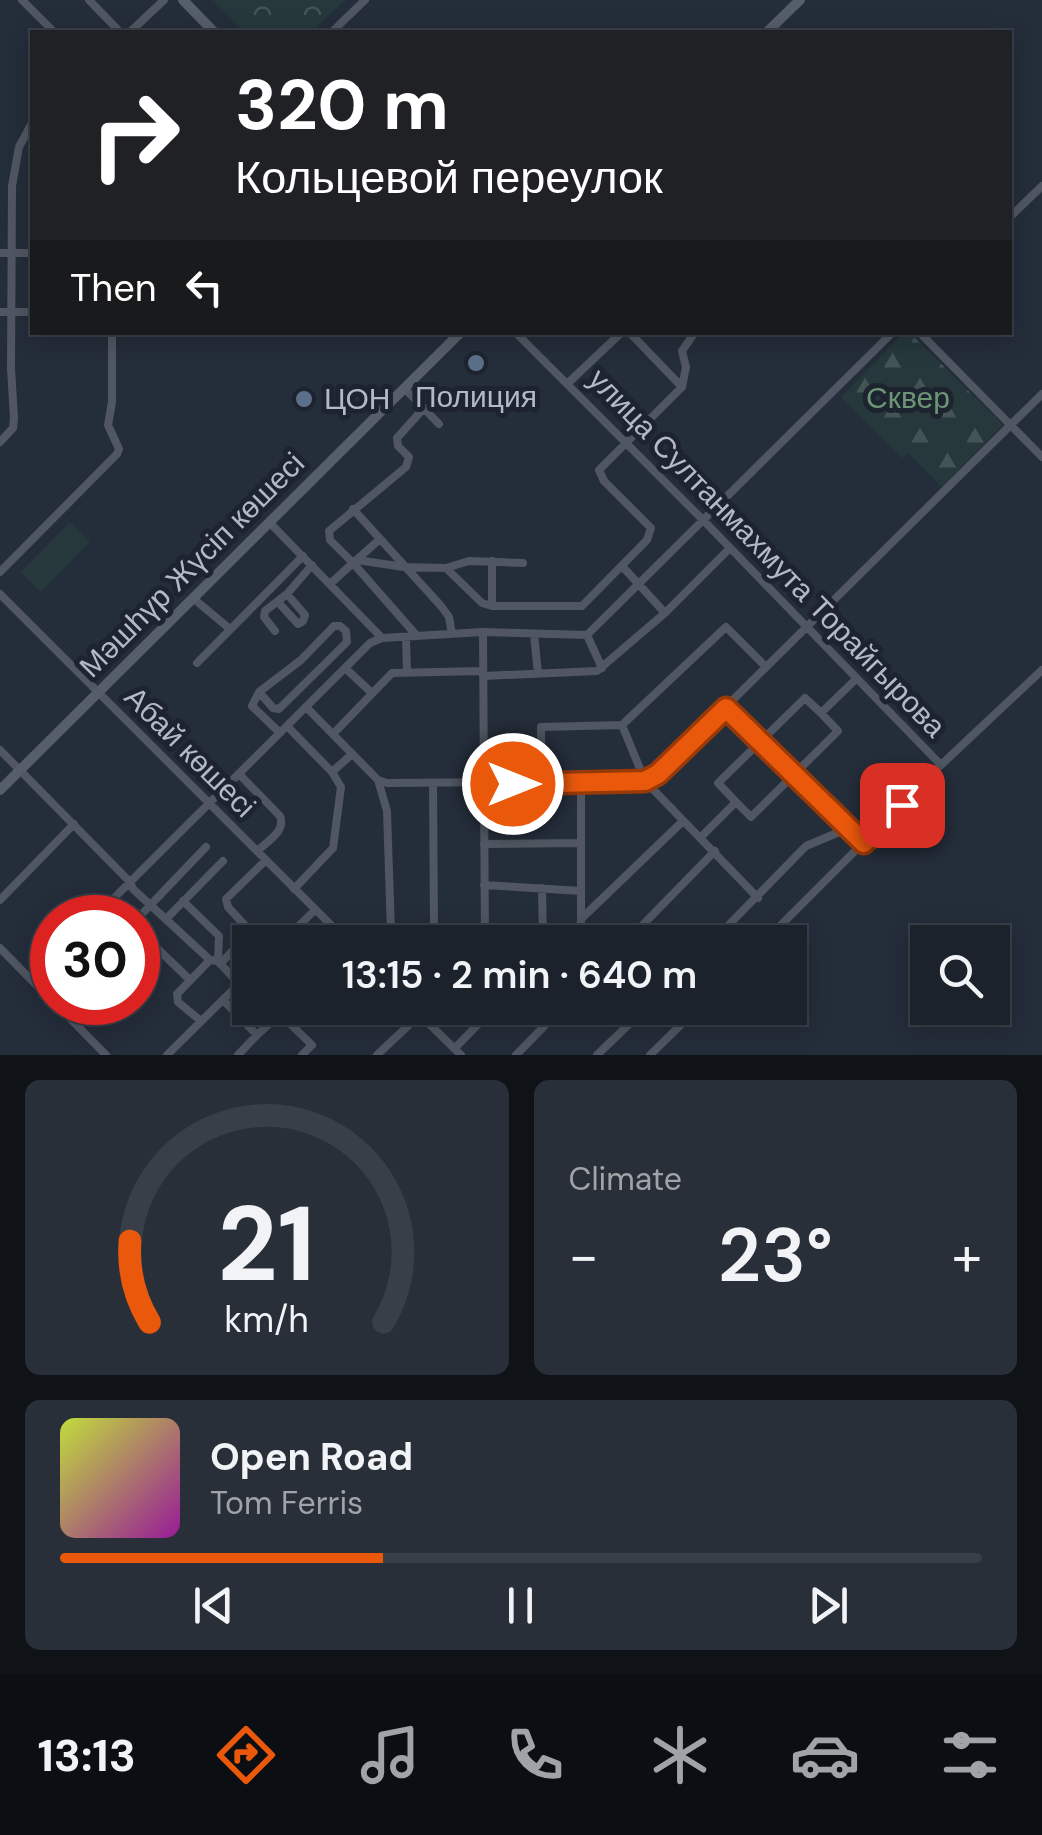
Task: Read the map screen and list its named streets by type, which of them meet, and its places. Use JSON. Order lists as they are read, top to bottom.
{
  "streets": {
    "main road": ["Мәшһүр Жүсіп көшесі"],
    "street": ["улица Султанмахмута Торайгырова", "Абай көшесі"]
  },
  "crossings": [
    ["Мәшһүр Жүсіп көшесі", "Абай көшесі"]
  ],
  "parks": ["Сквер"],
  "places": ["Полиция", "ЦОН"],
  "page": {
    "turn": ["320 m", "Кольцевой переулок"],
    "then": "Then",
    "limit": "30",
    "trip": "13:15 · 2 min · 640 m",
    "tile": "Climate",
    "heat": ["−", "23°", "+"],
    "song": ["Open Road", "Tom Ferris"],
    "tabs": "13:13",
    "gauge": ["21", "km/h"]
  }
}
